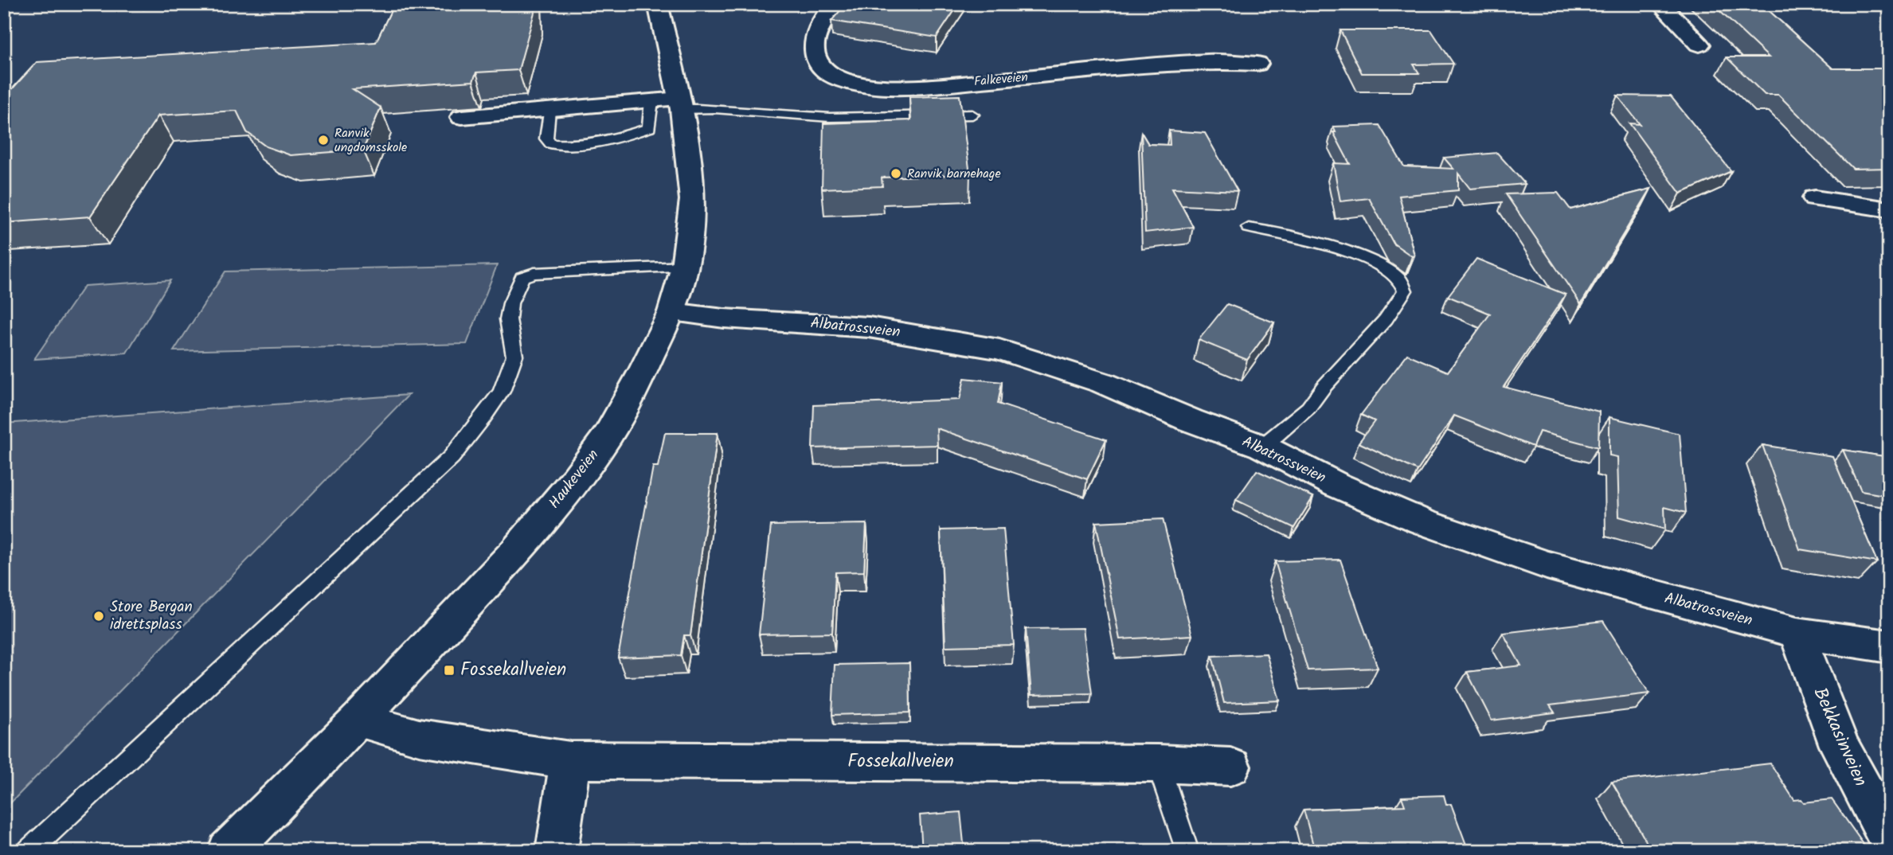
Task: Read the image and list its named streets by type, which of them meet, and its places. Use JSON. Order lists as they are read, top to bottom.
{
  "streets": {
    "street": [
      "Falkeveien",
      "Albatrossveien",
      "Haukeveien",
      "Bekkasinveien",
      "Fossekallveien"
    ]
  },
  "crossings": [
    ["Albatrossveien", "Haukeveien"],
    ["Albatrossveien", "Bekkasinveien"],
    ["Haukeveien", "Fossekallveien"]
  ],
  "places": {
    "other": ["Ranvik ungdomsskole", "Ranvik barnehage", "Store Bergan idrettsplass"],
    "transit": ["Fossekallveien"]
  }
}
